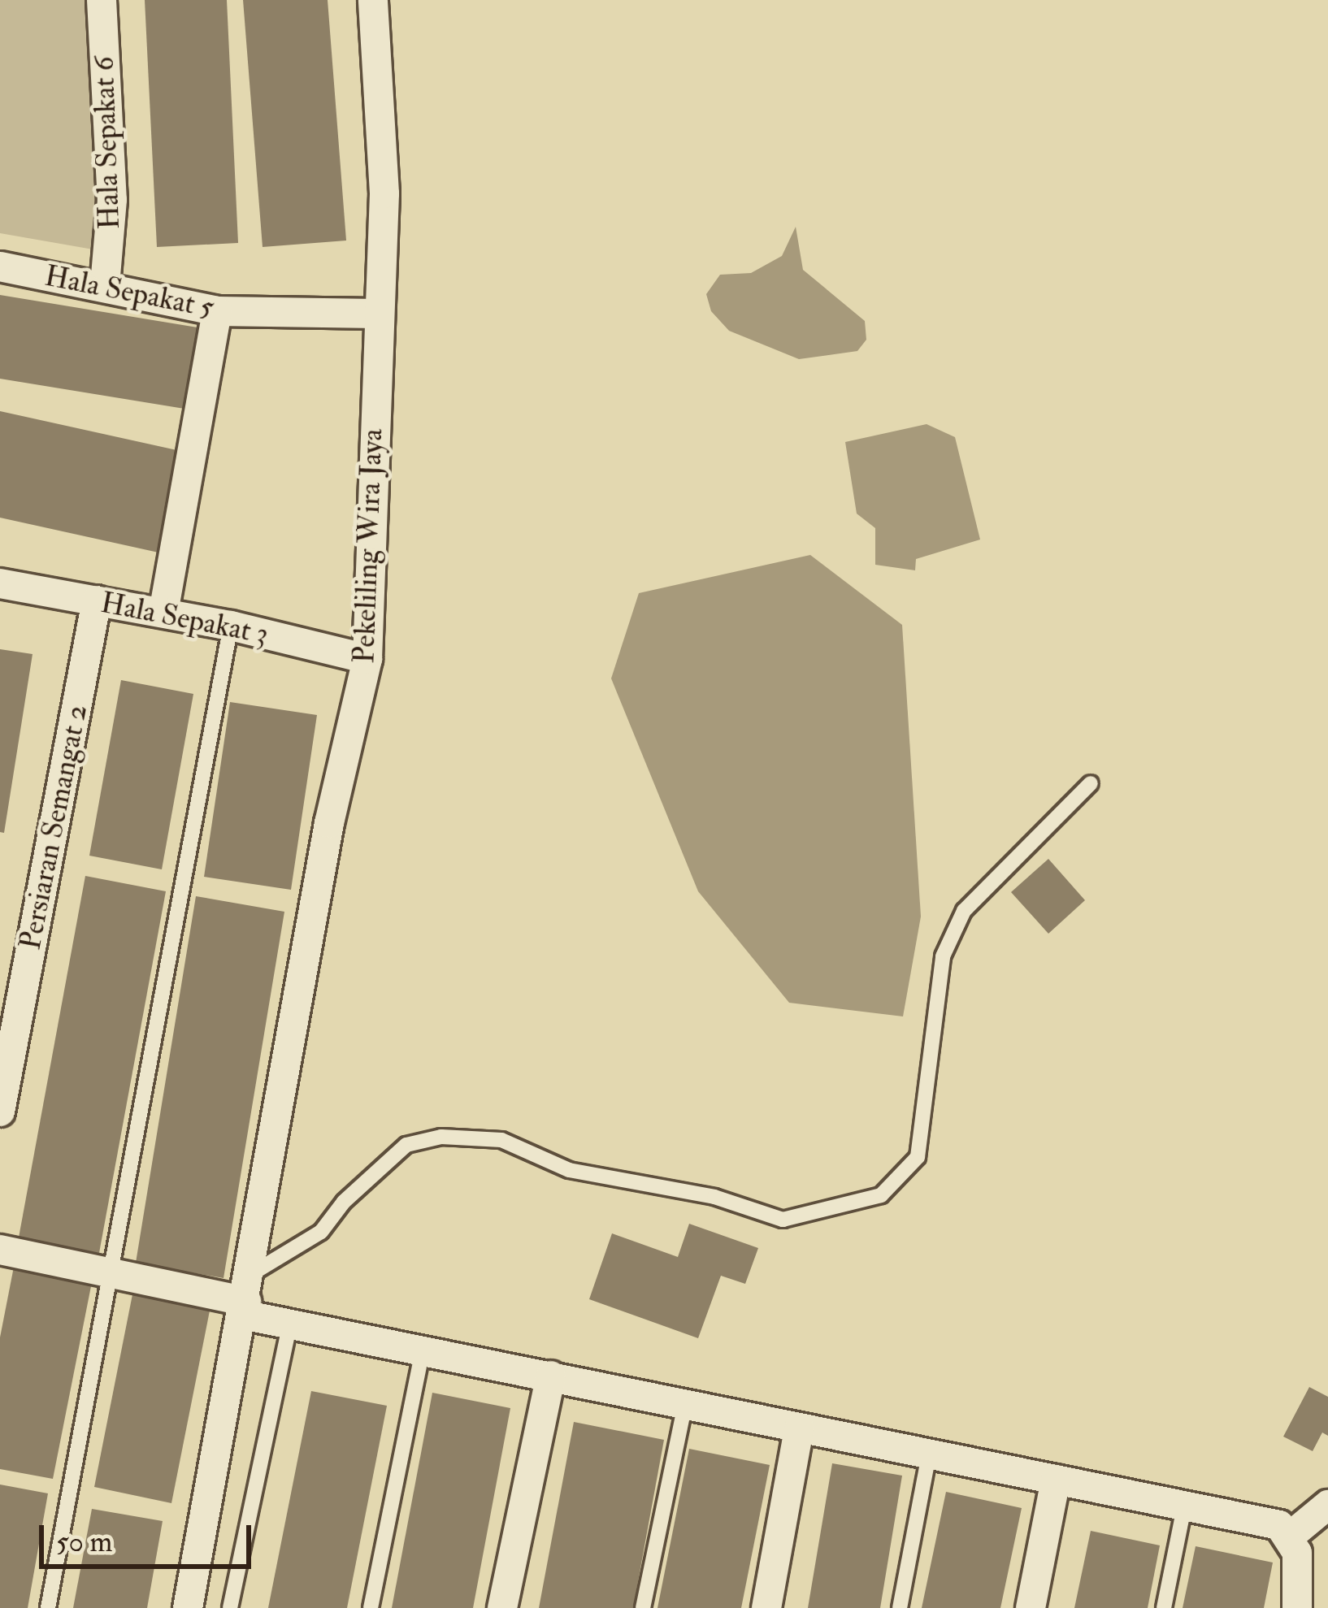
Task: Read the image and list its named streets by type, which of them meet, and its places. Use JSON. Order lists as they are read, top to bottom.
{
  "streets": {
    "street": [
      "Hala Sepakat 6",
      "Hala Sepakat 5",
      "Pekeliling Wira Jaya",
      "Hala Sepakat 3",
      "Persiaran Semangat 2"
    ]
  },
  "crossings": [
    ["Hala Sepakat 6", "Hala Sepakat 5"],
    ["Hala Sepakat 5", "Pekeliling Wira Jaya"],
    ["Pekeliling Wira Jaya", "Hala Sepakat 3"],
    ["Hala Sepakat 3", "Persiaran Semangat 2"]
  ],
  "scale_bar": "50 m"
}
